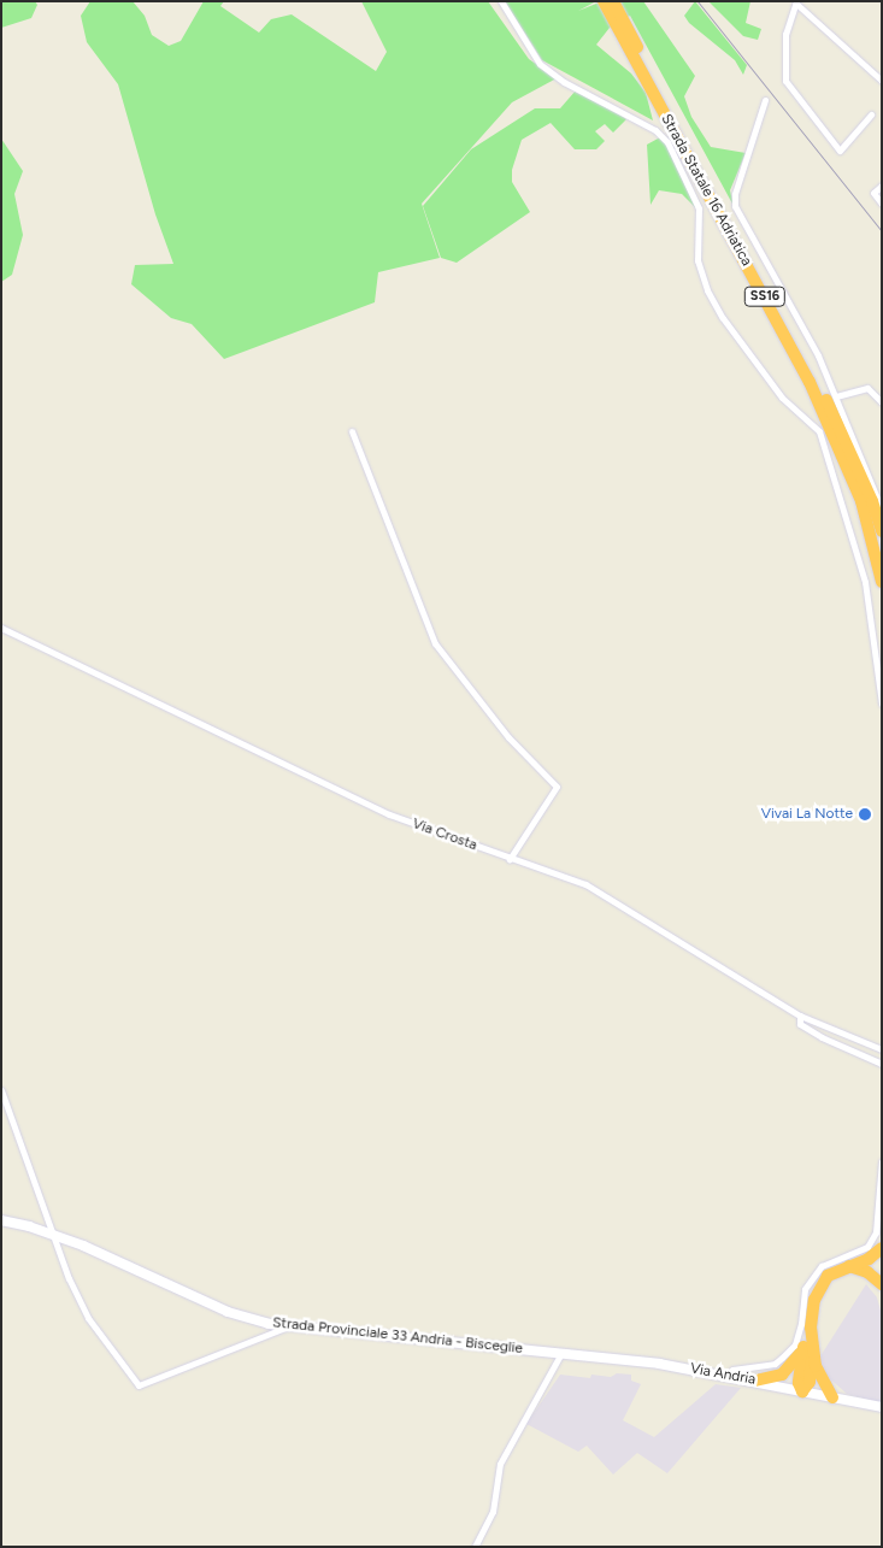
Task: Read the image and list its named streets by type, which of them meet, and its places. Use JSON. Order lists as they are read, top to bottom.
{
  "streets": {
    "highway": ["Strada Statale 16 Adriatica", "SS16"],
    "main road": ["Strada Provinciale 33 Andria - Bisceglie", "Via Andria"],
    "street": ["Via Crosta"]
  },
  "crossings": [
    ["Strada Provinciale 33 Andria - Bisceglie", "Via Andria"]
  ],
  "places": ["Vivai La Notte"]
}
